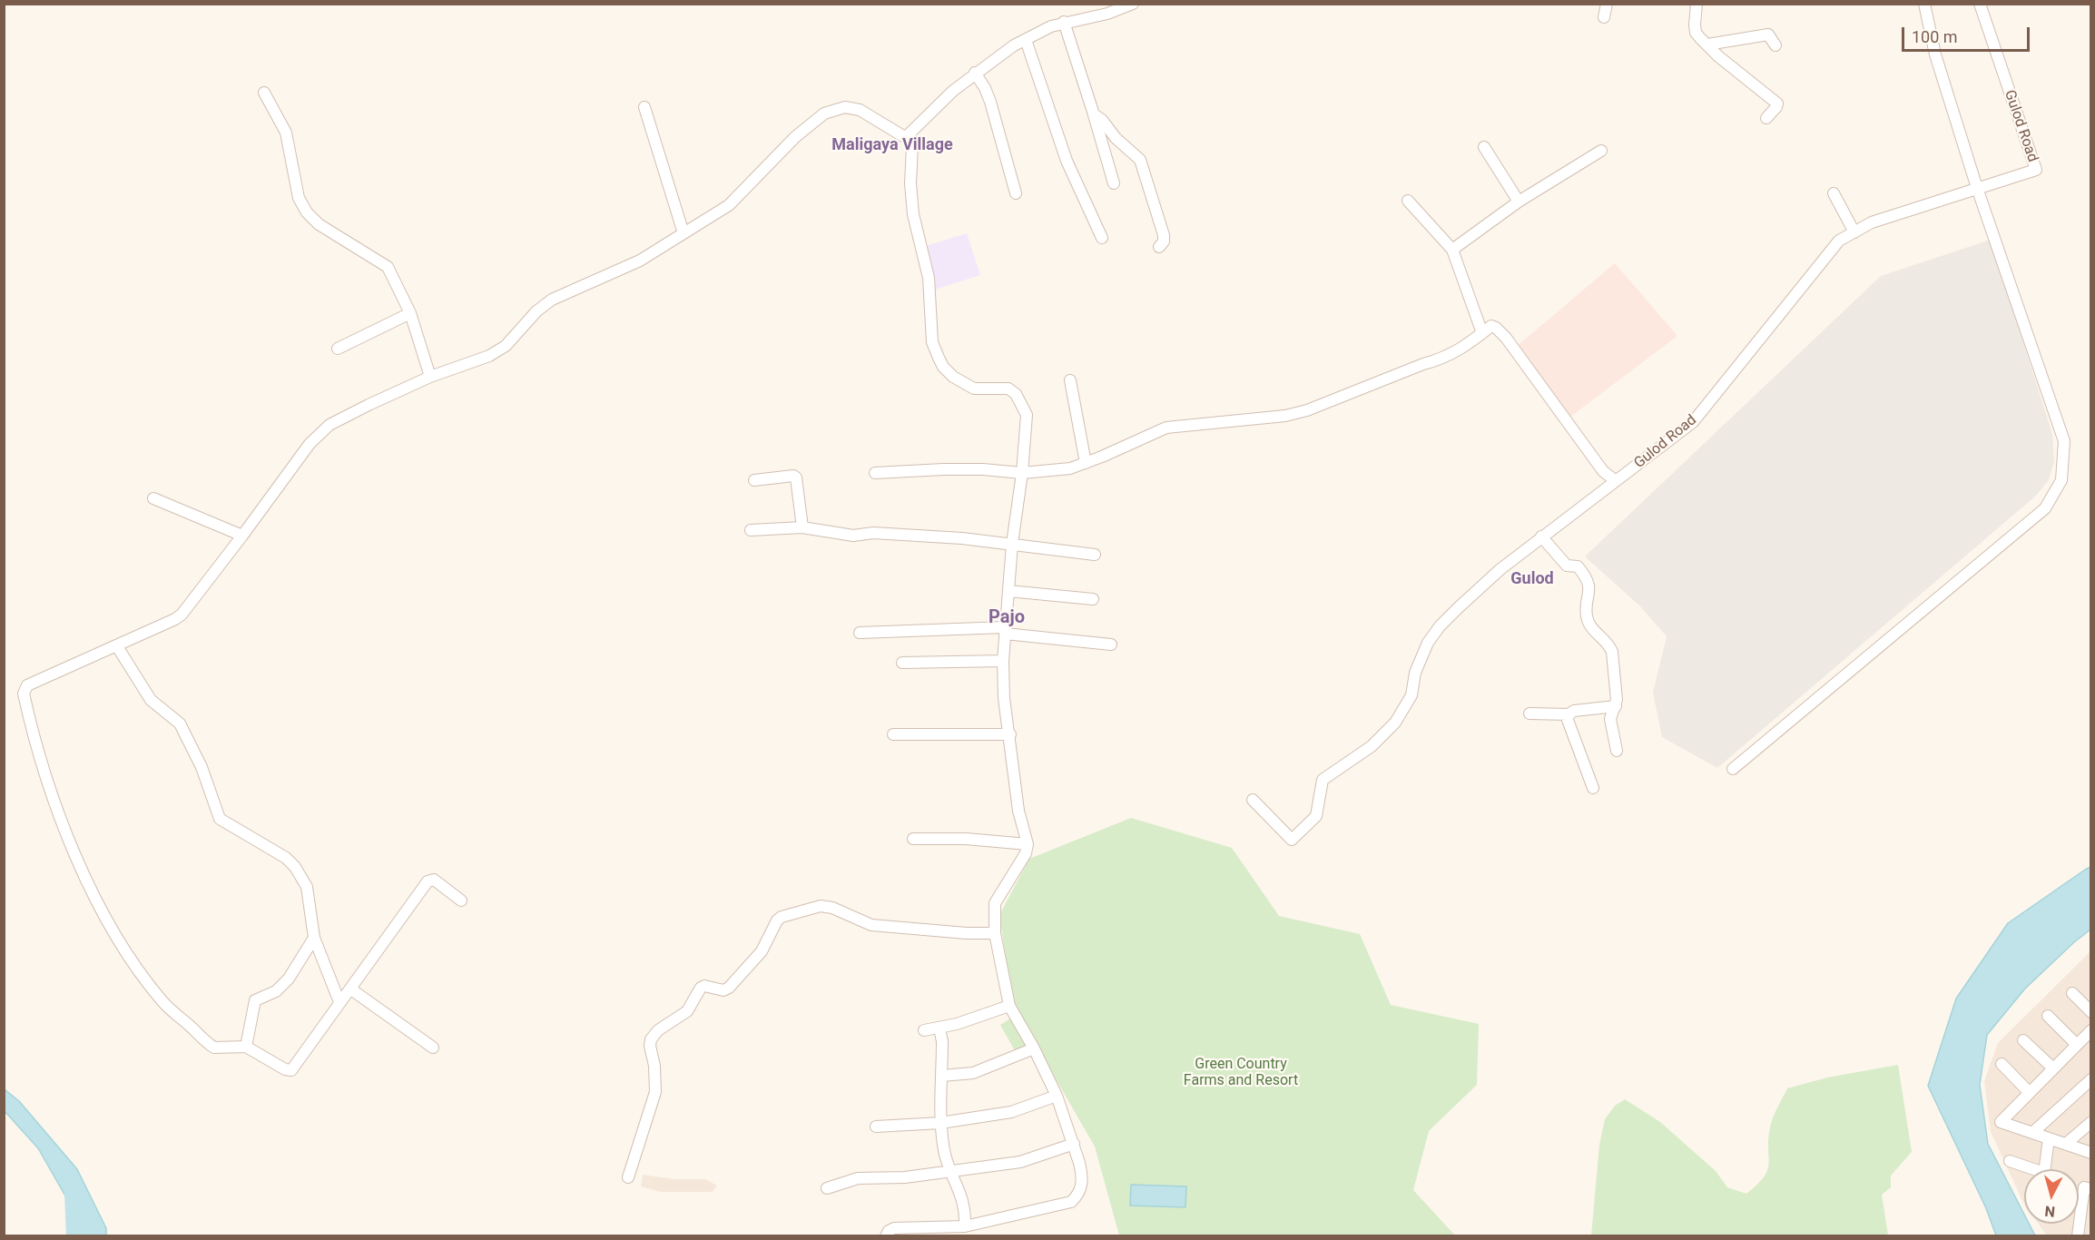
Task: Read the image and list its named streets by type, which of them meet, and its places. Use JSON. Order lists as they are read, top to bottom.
{
  "streets": {
    "street": ["Gulod Road"]
  },
  "districts": ["Maligaya Village", "Gulod", "Pajo"],
  "parks": ["Green Country Farms and Resort"],
  "scale_bar": "100 m",
  "north": "bottom"
}
